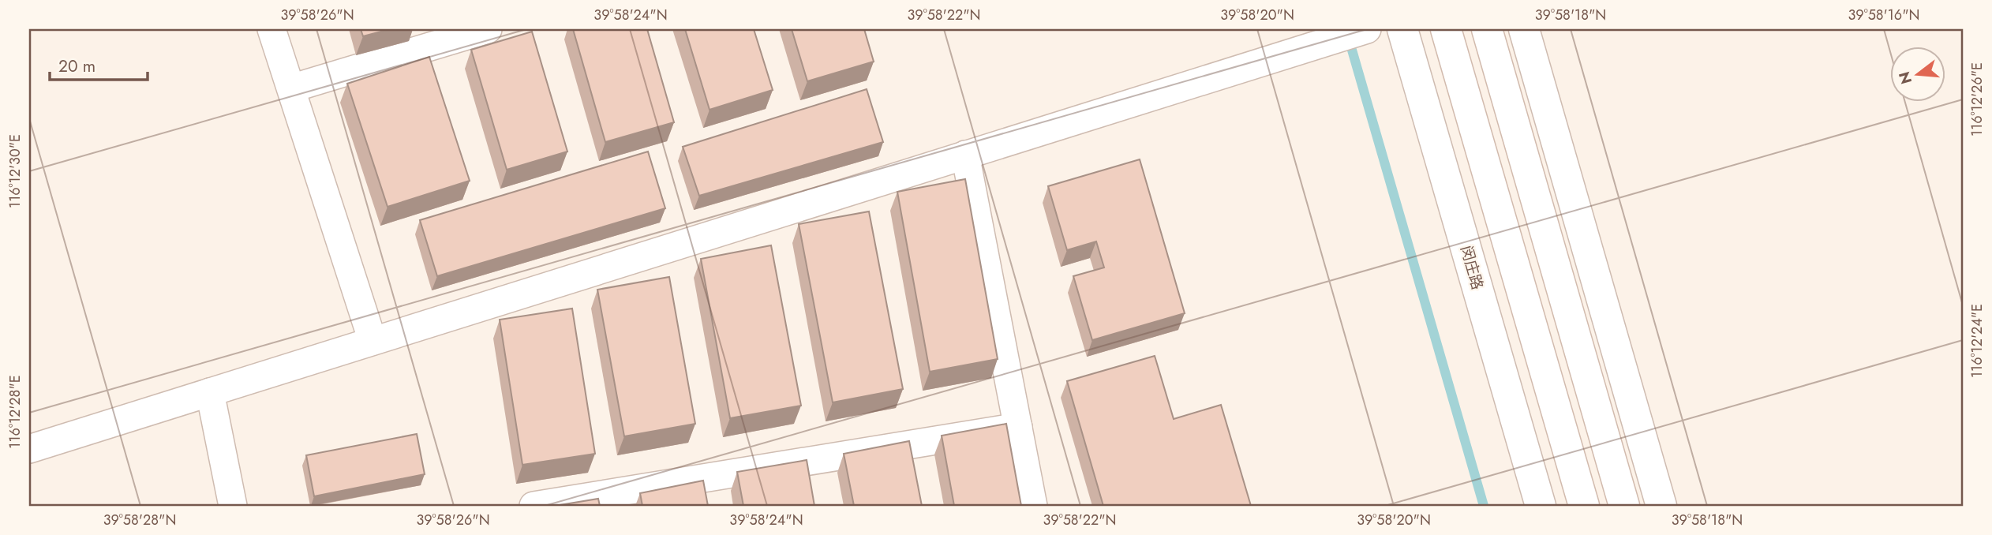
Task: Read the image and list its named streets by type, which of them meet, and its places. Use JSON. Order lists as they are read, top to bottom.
{
  "streets": {
    "street": ["闵庄路"]
  },
  "scale_bar": "20 m",
  "north": "left",
  "coordinates": [
    "39°58'26\"N",
    "39°58'24\"N",
    "39°58'22\"N",
    "39°58'20\"N",
    "39°58'18\"N",
    "39°58'16\"N",
    "116°12'26\"E",
    "116°12'30\"E",
    "116°12'24\"E",
    "116°12'28\"E",
    "39°58'28\"N"
  ]
}
